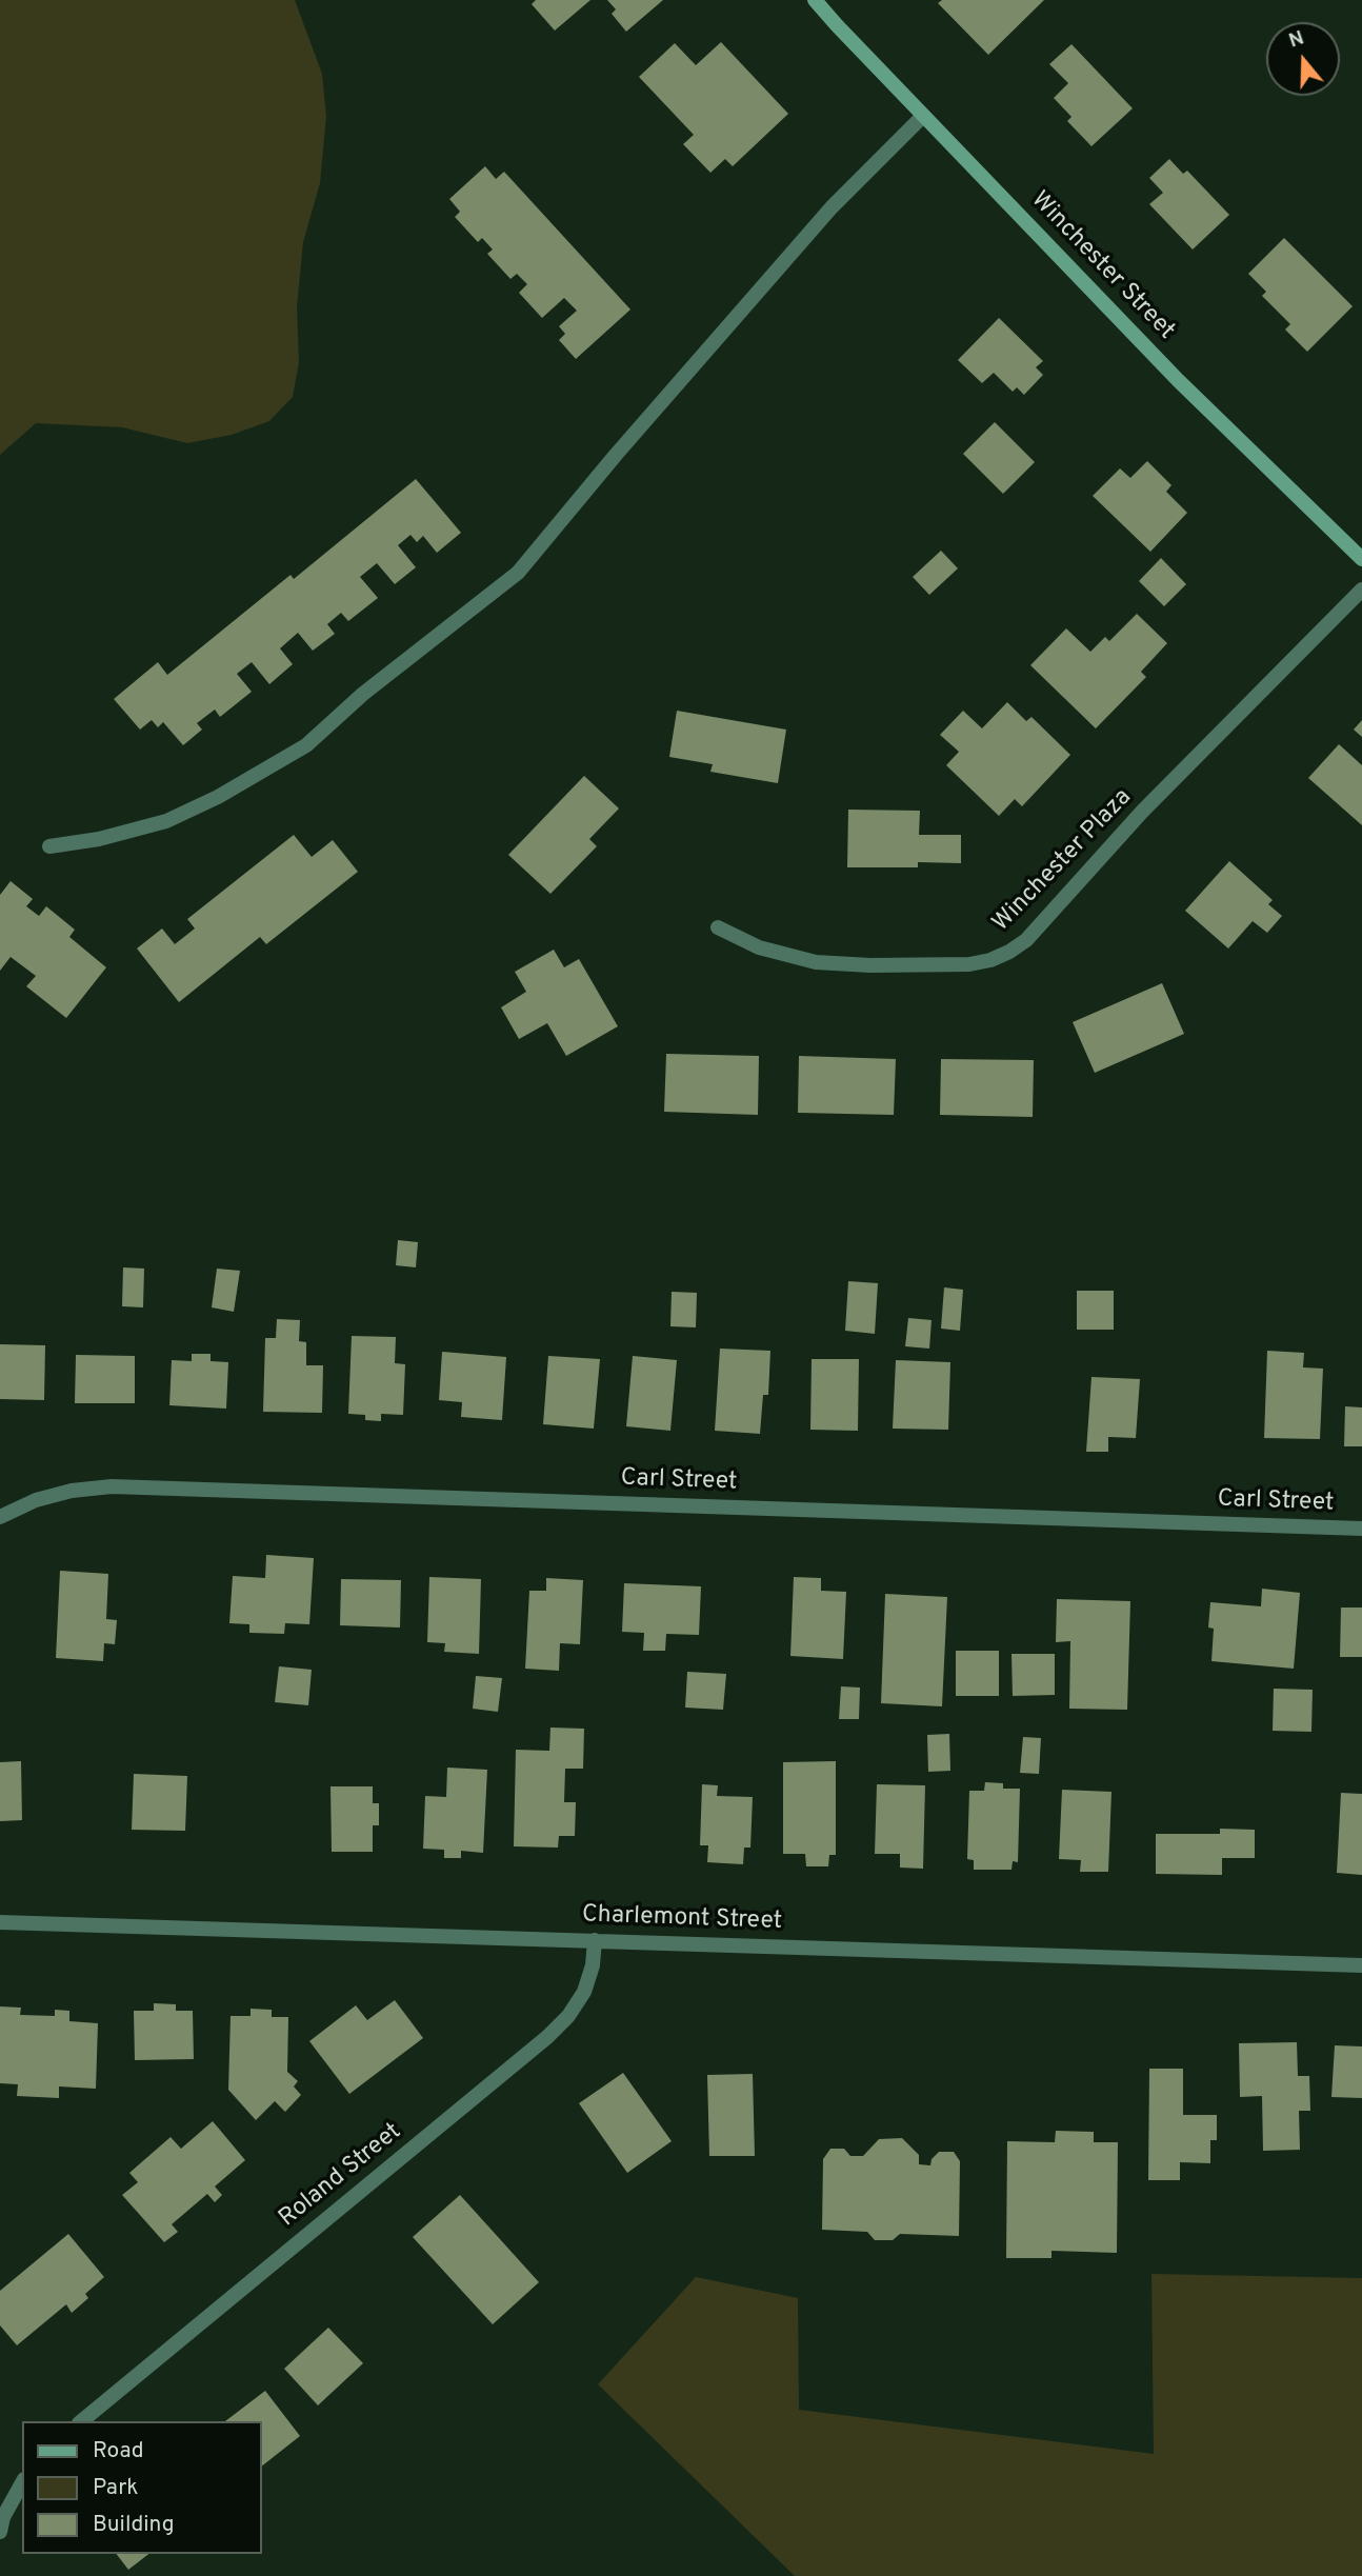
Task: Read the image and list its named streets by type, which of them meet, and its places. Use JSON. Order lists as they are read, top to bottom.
{
  "streets": {
    "street": [
      "Winchester Street",
      "Winchester Plaza",
      "Carl Street",
      "Charlemont Street",
      "Roland Street"
    ]
  },
  "crossings": [
    ["Charlemont Street", "Roland Street"]
  ],
  "legend": ["Road", "Park", "Building"],
  "north": "top"
}
